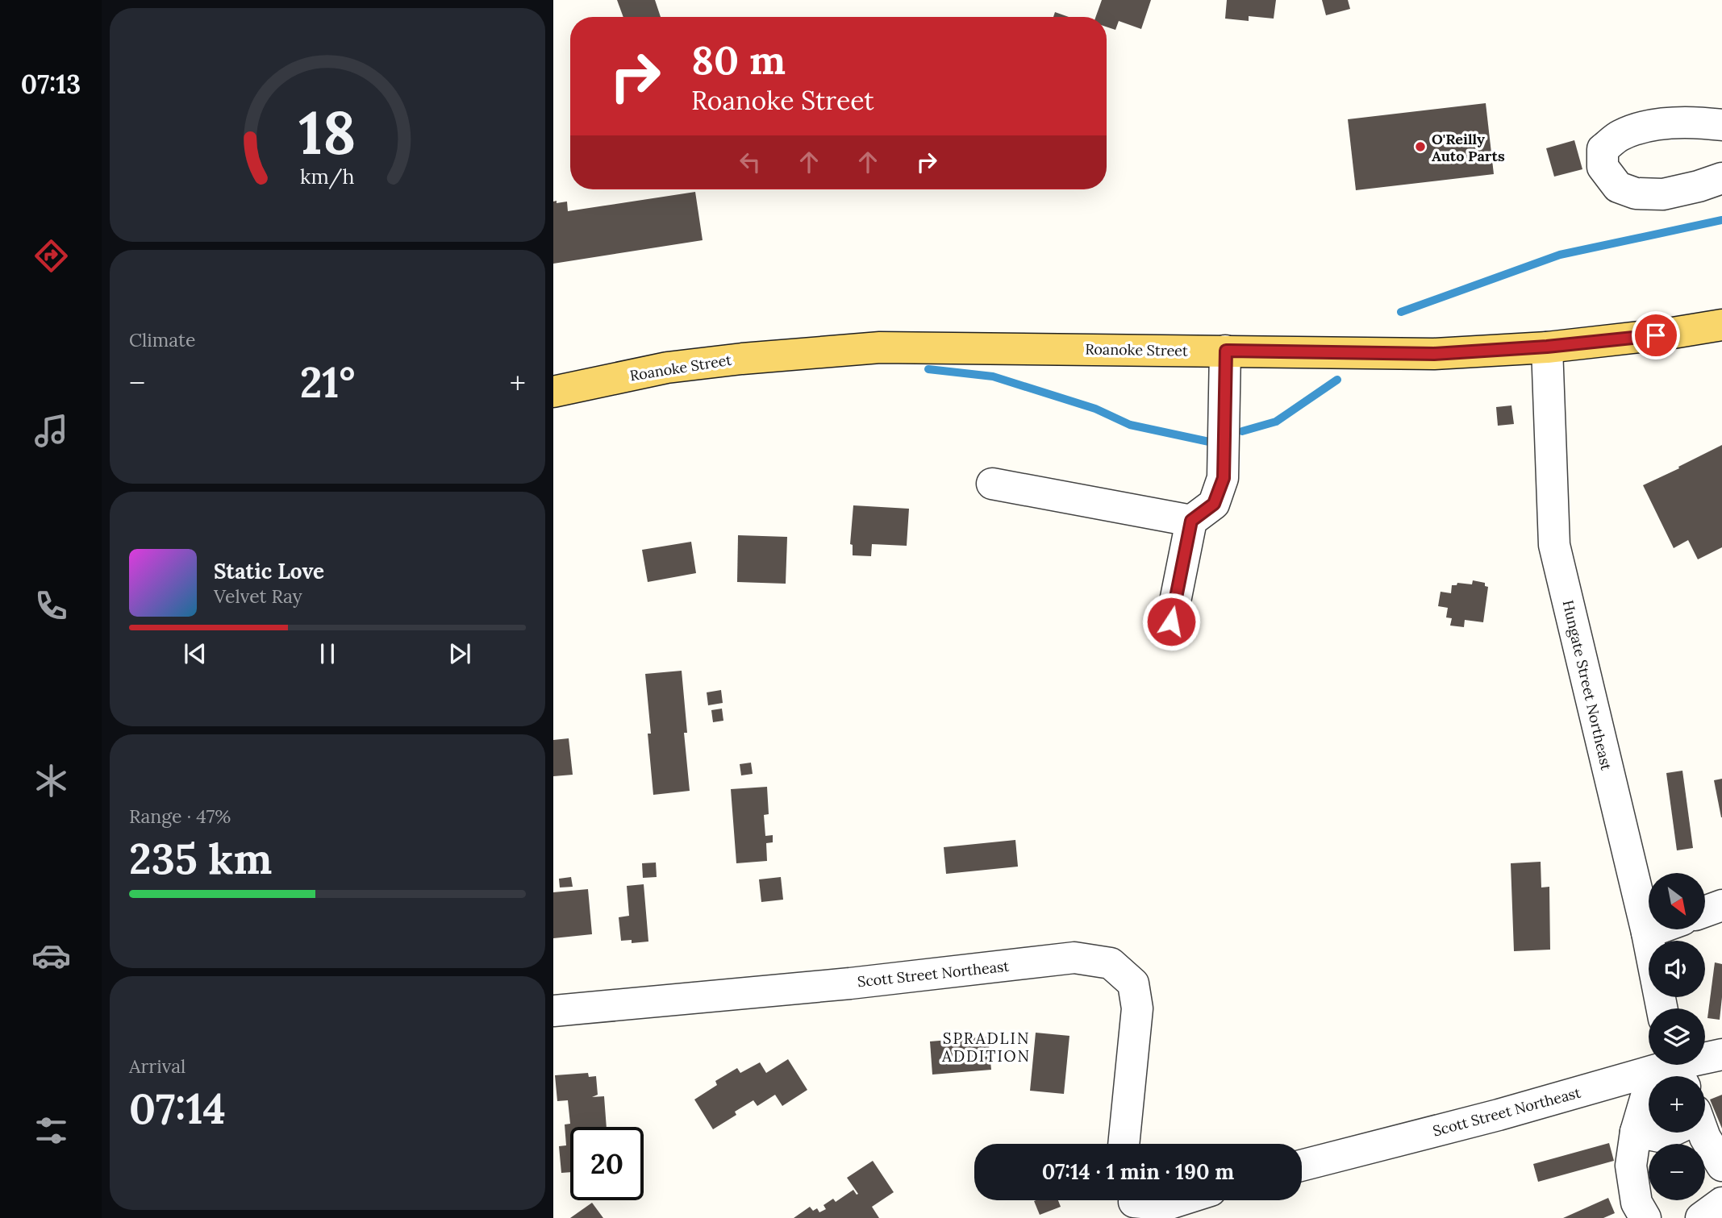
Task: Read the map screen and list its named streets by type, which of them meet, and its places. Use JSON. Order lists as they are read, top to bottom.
{
  "streets": {
    "main road": ["Roanoke Street"],
    "street": ["Hungate Street Northeast", "Scott Street Northeast"]
  },
  "crossings": [
    ["Roanoke Street", "Hungate Street Northeast"]
  ],
  "districts": ["SPRADLIN ADDITION"],
  "places": ["O'Reilly Auto Parts"],
  "north": "bottom right",
  "page": {
    "tabs": "07:13",
    "turn": ["80 m", "Roanoke Street"],
    "tile": [
      "Climate",
      ["Range · 47%", "235 km"],
      ["Arrival", "07:14"]
    ],
    "heat": ["−", "21°", "+"],
    "song": ["Static Love", "Velvet Ray"],
    "map_buttons": ["+", "−"],
    "limit": "20",
    "trip": "07:14 · 1 min · 190 m",
    "gauge": ["18", "km/h"]
  }
}
